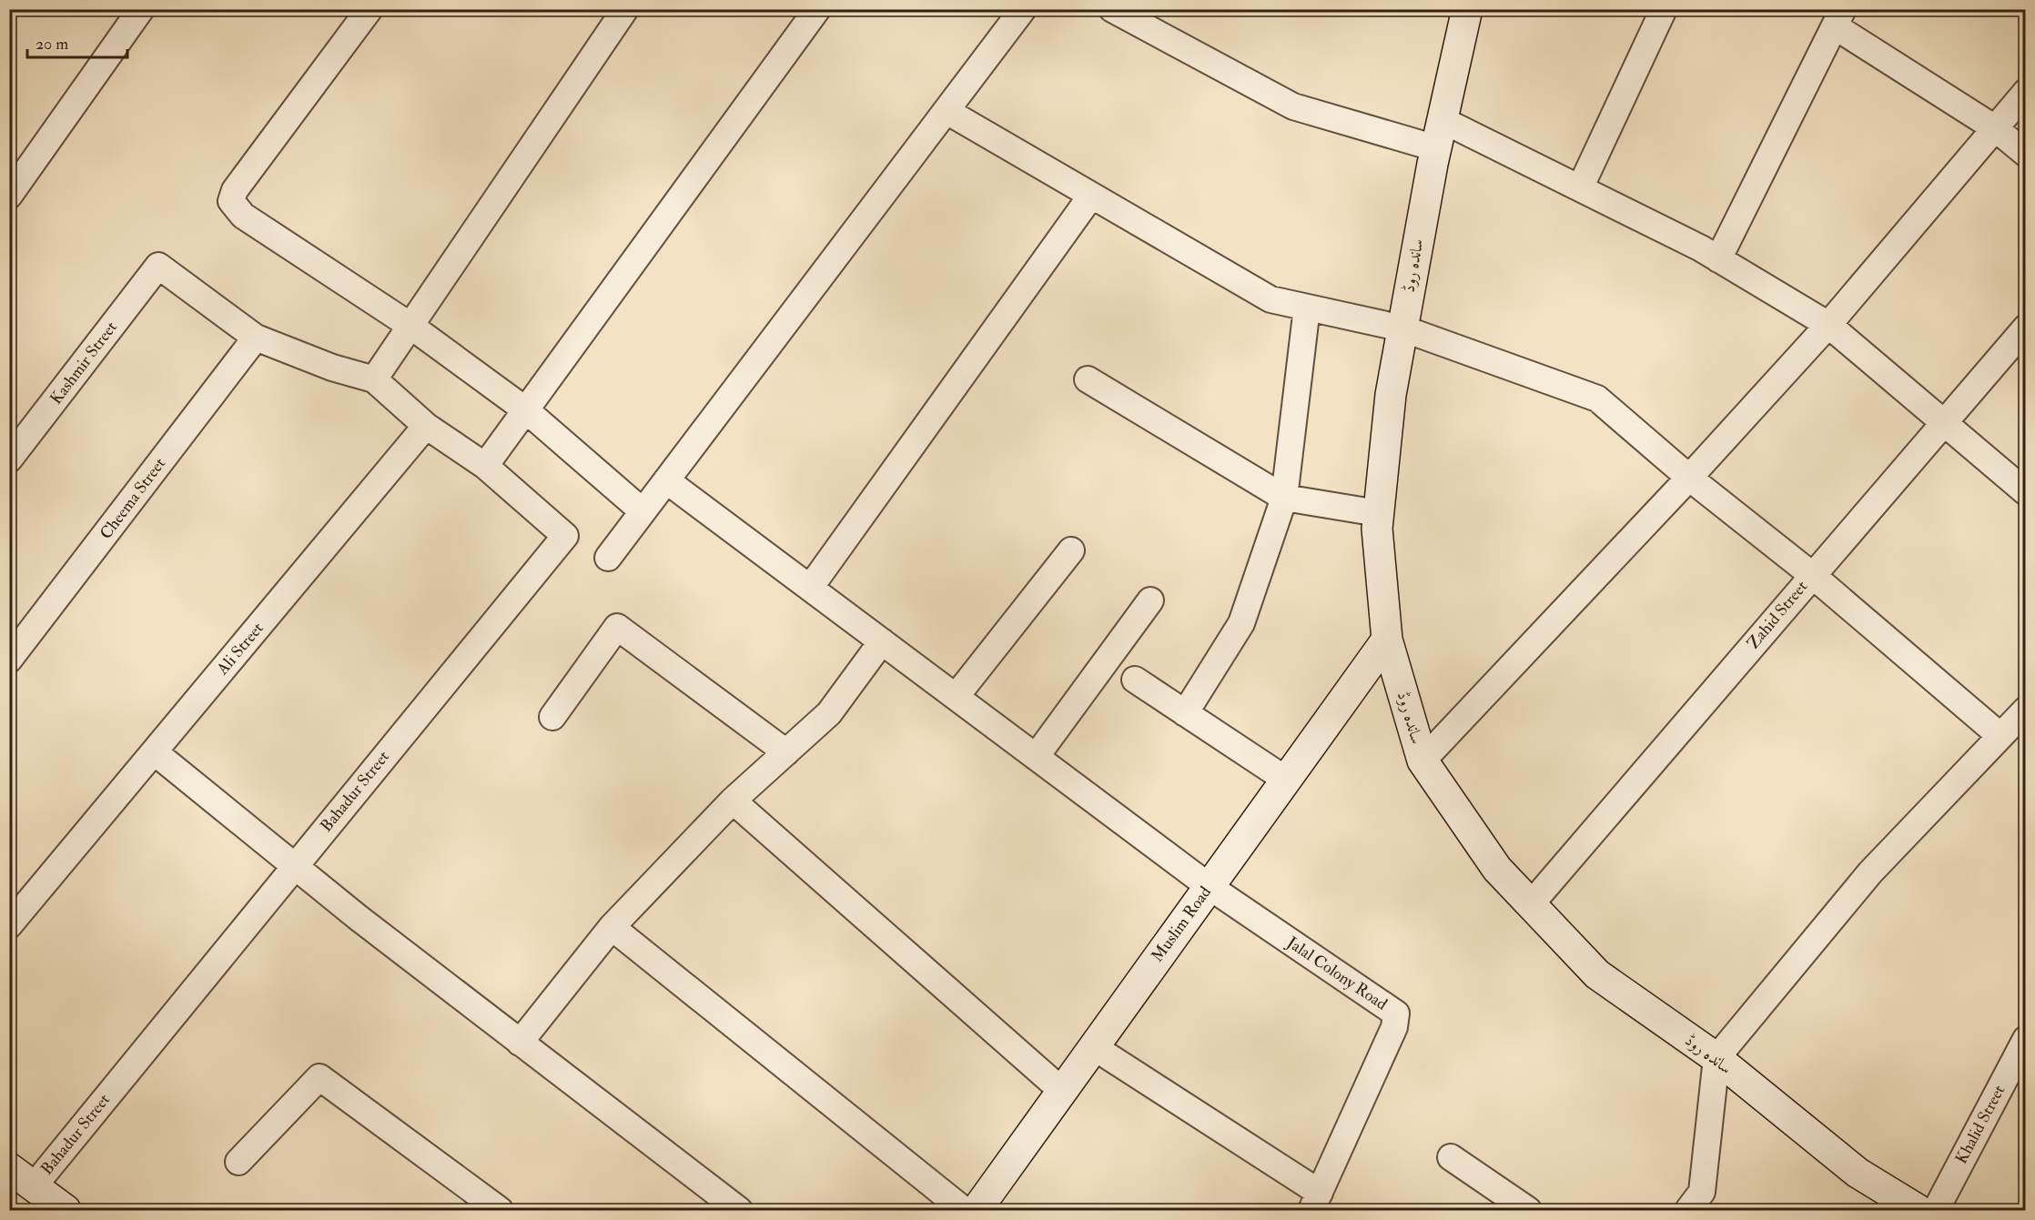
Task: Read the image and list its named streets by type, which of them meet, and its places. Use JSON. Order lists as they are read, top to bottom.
{
  "streets": {
    "main road": ["ساندہ روڈ", "Muslim Road"],
    "street": [
      "Kashmir Street",
      "Cheema Street",
      "Zahid Street",
      "Ali Street",
      "Bahadur Street",
      "Jalal Colony Road",
      "Khalid Street"
    ]
  },
  "crossings": [
    ["ساندہ روڈ", "Zahid Street"],
    ["ساندہ روڈ", "Muslim Road"],
    ["Kashmir Street", "Cheema Street"],
    ["Ali Street", "Bahadur Street"],
    ["Muslim Road", "Jalal Colony Road"]
  ],
  "scale_bar": "20 m"
}
